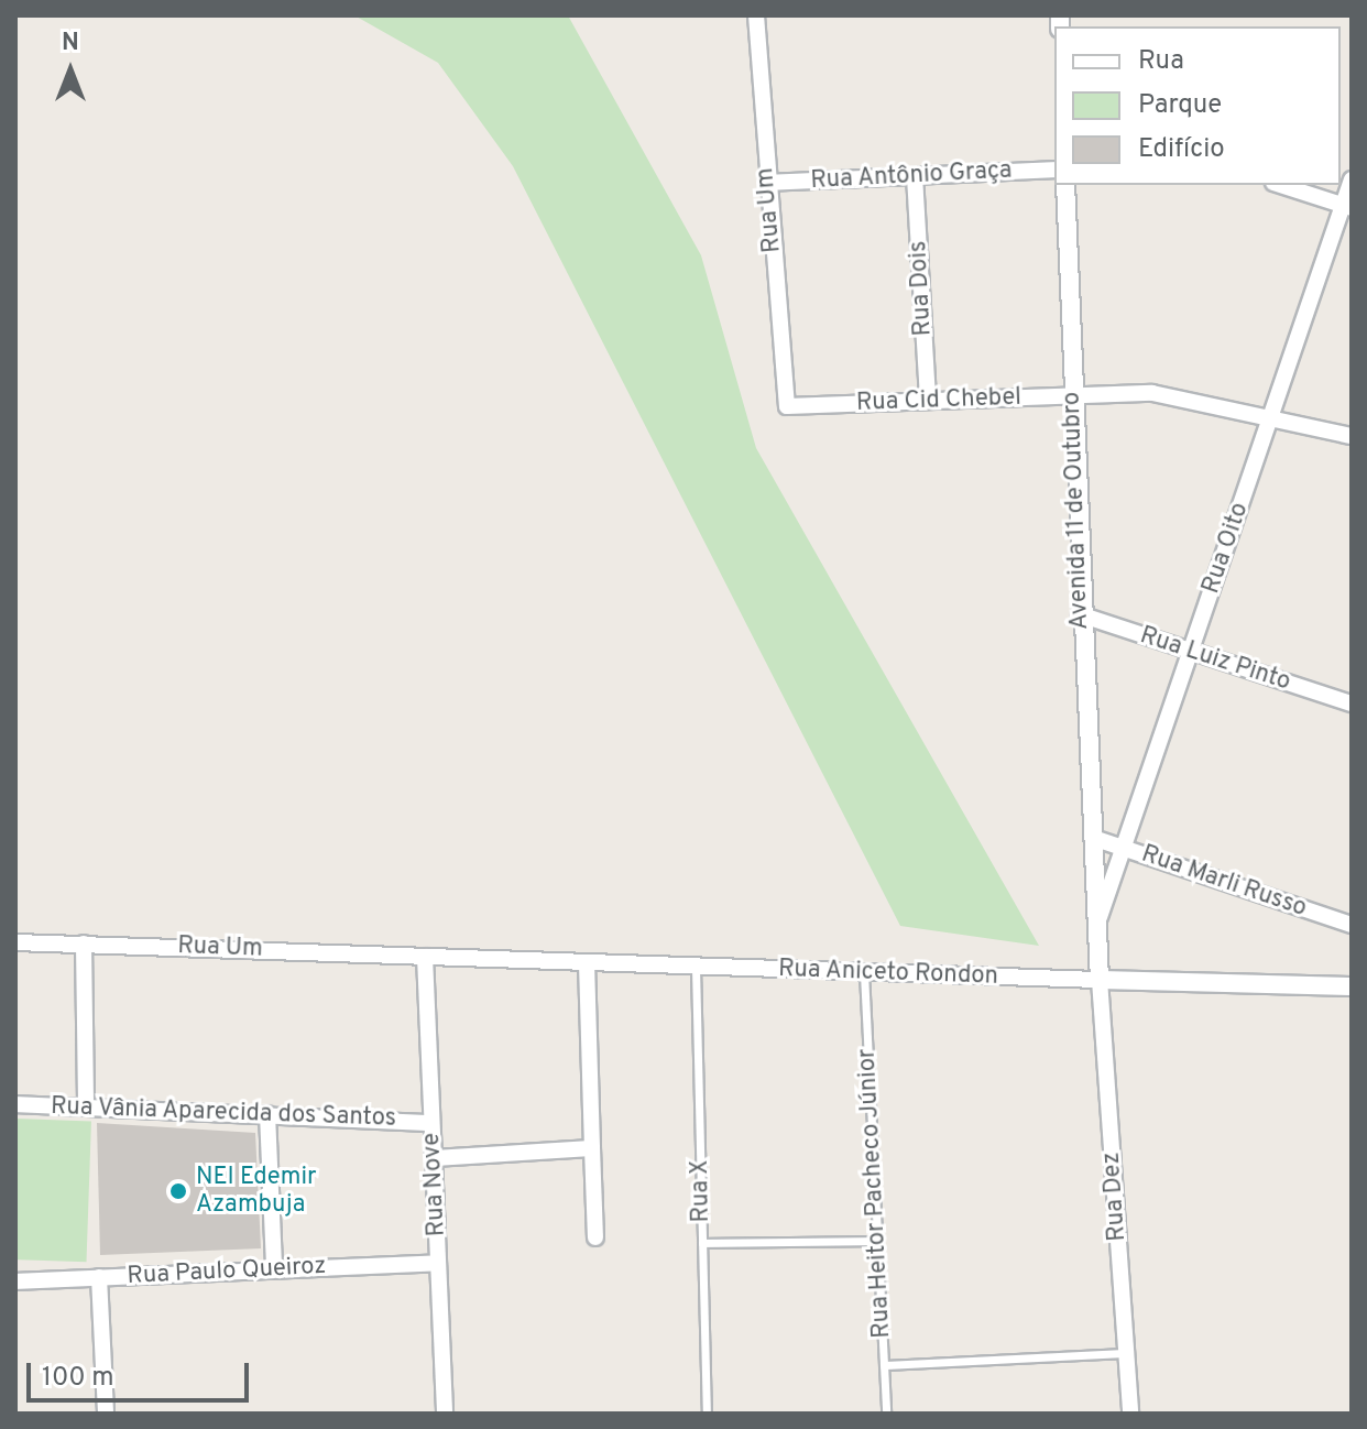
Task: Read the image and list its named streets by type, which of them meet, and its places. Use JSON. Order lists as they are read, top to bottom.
{
  "streets": {
    "street": [
      "Rua Antônio Graça",
      "Rua Um",
      "Rua Dois",
      "Rua Cid Chebel",
      "Avenida 11 de Outubro",
      "Rua Oito",
      "Rua Luiz Pinto",
      "Rua Marli Russo",
      "Rua Aniceto Rondon",
      "Rua Vânia Aparecida dos Santos",
      "Rua Nove",
      "Rua Dez",
      "Rua Paulo Queiroz"
    ],
    "lane": ["Rua X", "Rua Heitor Pacheco Júnior"]
  },
  "crossings": [
    ["Rua Antônio Graça", "Rua Um"],
    ["Rua Antônio Graça", "Rua Dois"],
    ["Rua Um", "Rua Cid Chebel"],
    ["Rua Um", "Rua Aniceto Rondon"],
    ["Rua Um", "Rua Nove"],
    ["Rua Dois", "Rua Cid Chebel"],
    ["Rua Cid Chebel", "Avenida 11 de Outubro"],
    ["Rua Cid Chebel", "Rua Oito"],
    ["Avenida 11 de Outubro", "Rua Oito"],
    ["Avenida 11 de Outubro", "Rua Luiz Pinto"],
    ["Avenida 11 de Outubro", "Rua Marli Russo"],
    ["Avenida 11 de Outubro", "Rua Aniceto Rondon"],
    ["Avenida 11 de Outubro", "Rua Dez"],
    ["Rua Oito", "Rua Luiz Pinto"],
    ["Rua Oito", "Rua Marli Russo"],
    ["Rua Aniceto Rondon", "Rua Nove"],
    ["Rua Aniceto Rondon", "Rua X"],
    ["Rua Aniceto Rondon", "Rua Heitor Pacheco Júnior"],
    ["Rua Aniceto Rondon", "Rua Dez"],
    ["Rua Vânia Aparecida dos Santos", "Rua Nove"],
    ["Rua Nove", "Rua Paulo Queiroz"]
  ],
  "places": ["NEI Edemir Azambuja"],
  "legend": ["Rua", "Parque", "Edifício"],
  "scale_bar": "100 m",
  "north": "top"
}
